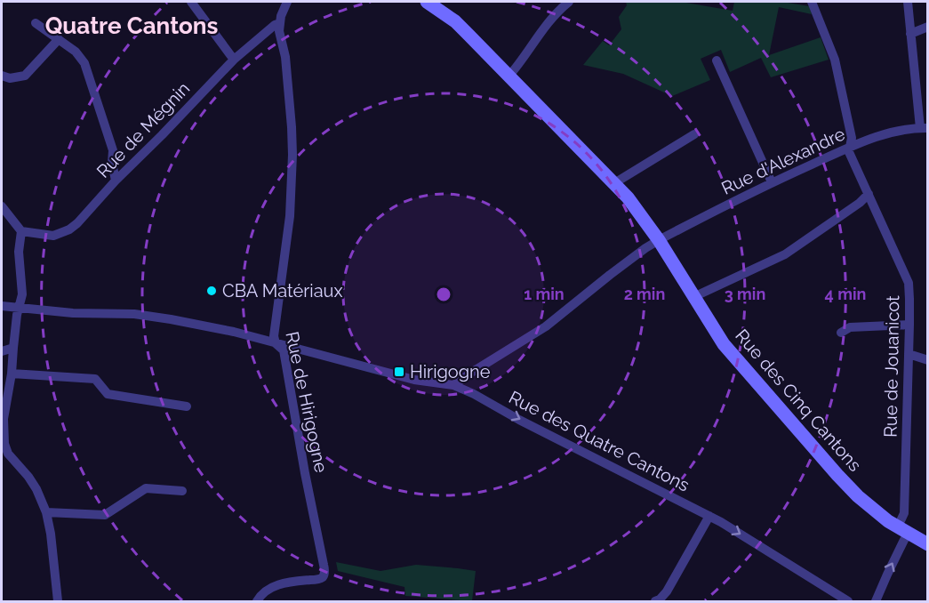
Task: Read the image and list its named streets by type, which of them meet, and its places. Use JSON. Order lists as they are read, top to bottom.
{
  "streets": {
    "street": [
      "Rue de Mégnin",
      "Rue d'Alexandre",
      "Rue de Jouanicot",
      "Rue des Cinq Cantons",
      "Rue de Hirigogne",
      "Rue des Quatre Cantons"
    ]
  },
  "crossings": [
    ["Rue de Mégnin", "Rue de Hirigogne"],
    ["Rue d'Alexandre", "Rue de Jouanicot"],
    ["Rue d'Alexandre", "Rue des Cinq Cantons"],
    ["Rue d'Alexandre", "Rue des Quatre Cantons"],
    ["Rue de Jouanicot", "Rue des Cinq Cantons"],
    ["Rue de Hirigogne", "Rue des Quatre Cantons"]
  ],
  "one_way": ["Rue des Quatre Cantons"],
  "districts": ["Quatre Cantons"],
  "places": {
    "other": ["CBA Matériaux"],
    "transit": ["Hirigogne"]
  },
  "rings": [
    "1 min",
    "2 min",
    "3 min",
    "4 min"
  ]
}
